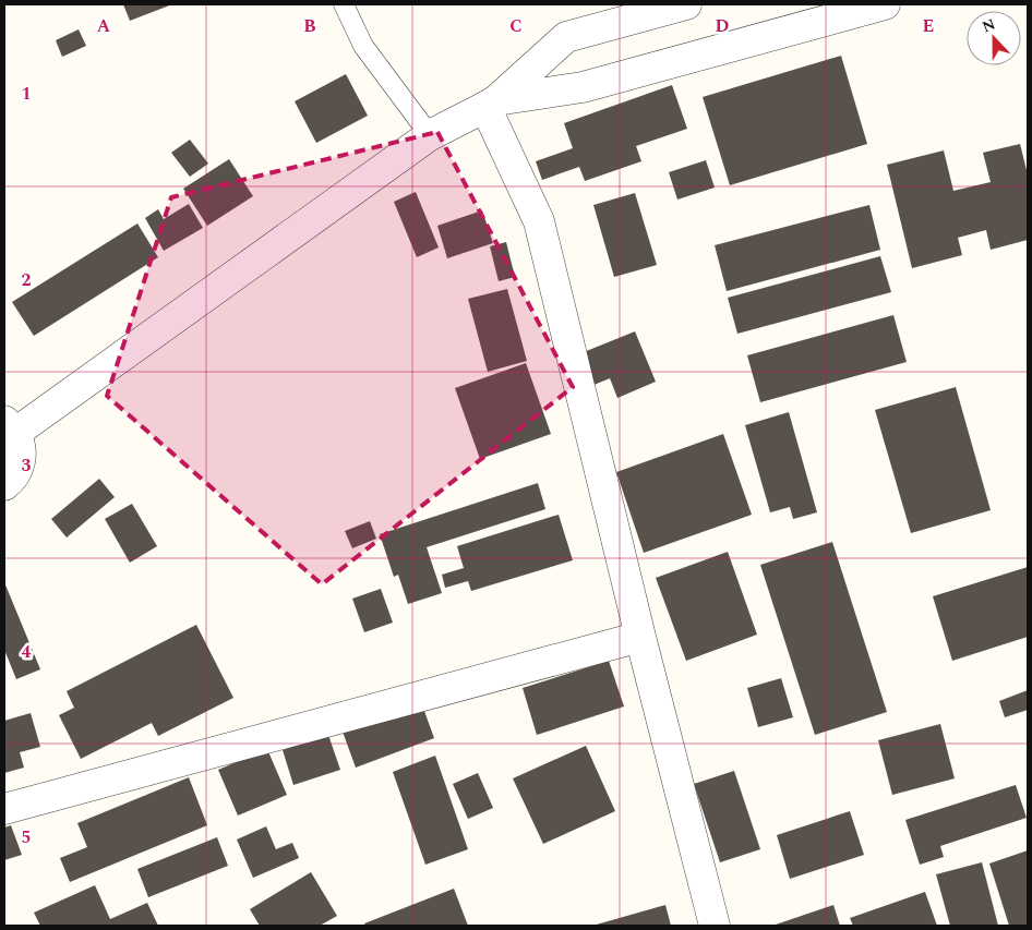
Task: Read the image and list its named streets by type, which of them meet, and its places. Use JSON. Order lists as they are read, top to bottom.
{
  "north": "top",
  "grid": {
    "columns": [
      "A",
      "B",
      "C",
      "D",
      "E"
    ],
    "rows": [
      "1",
      "2",
      "3",
      "4",
      "5"
    ]
  }
}
